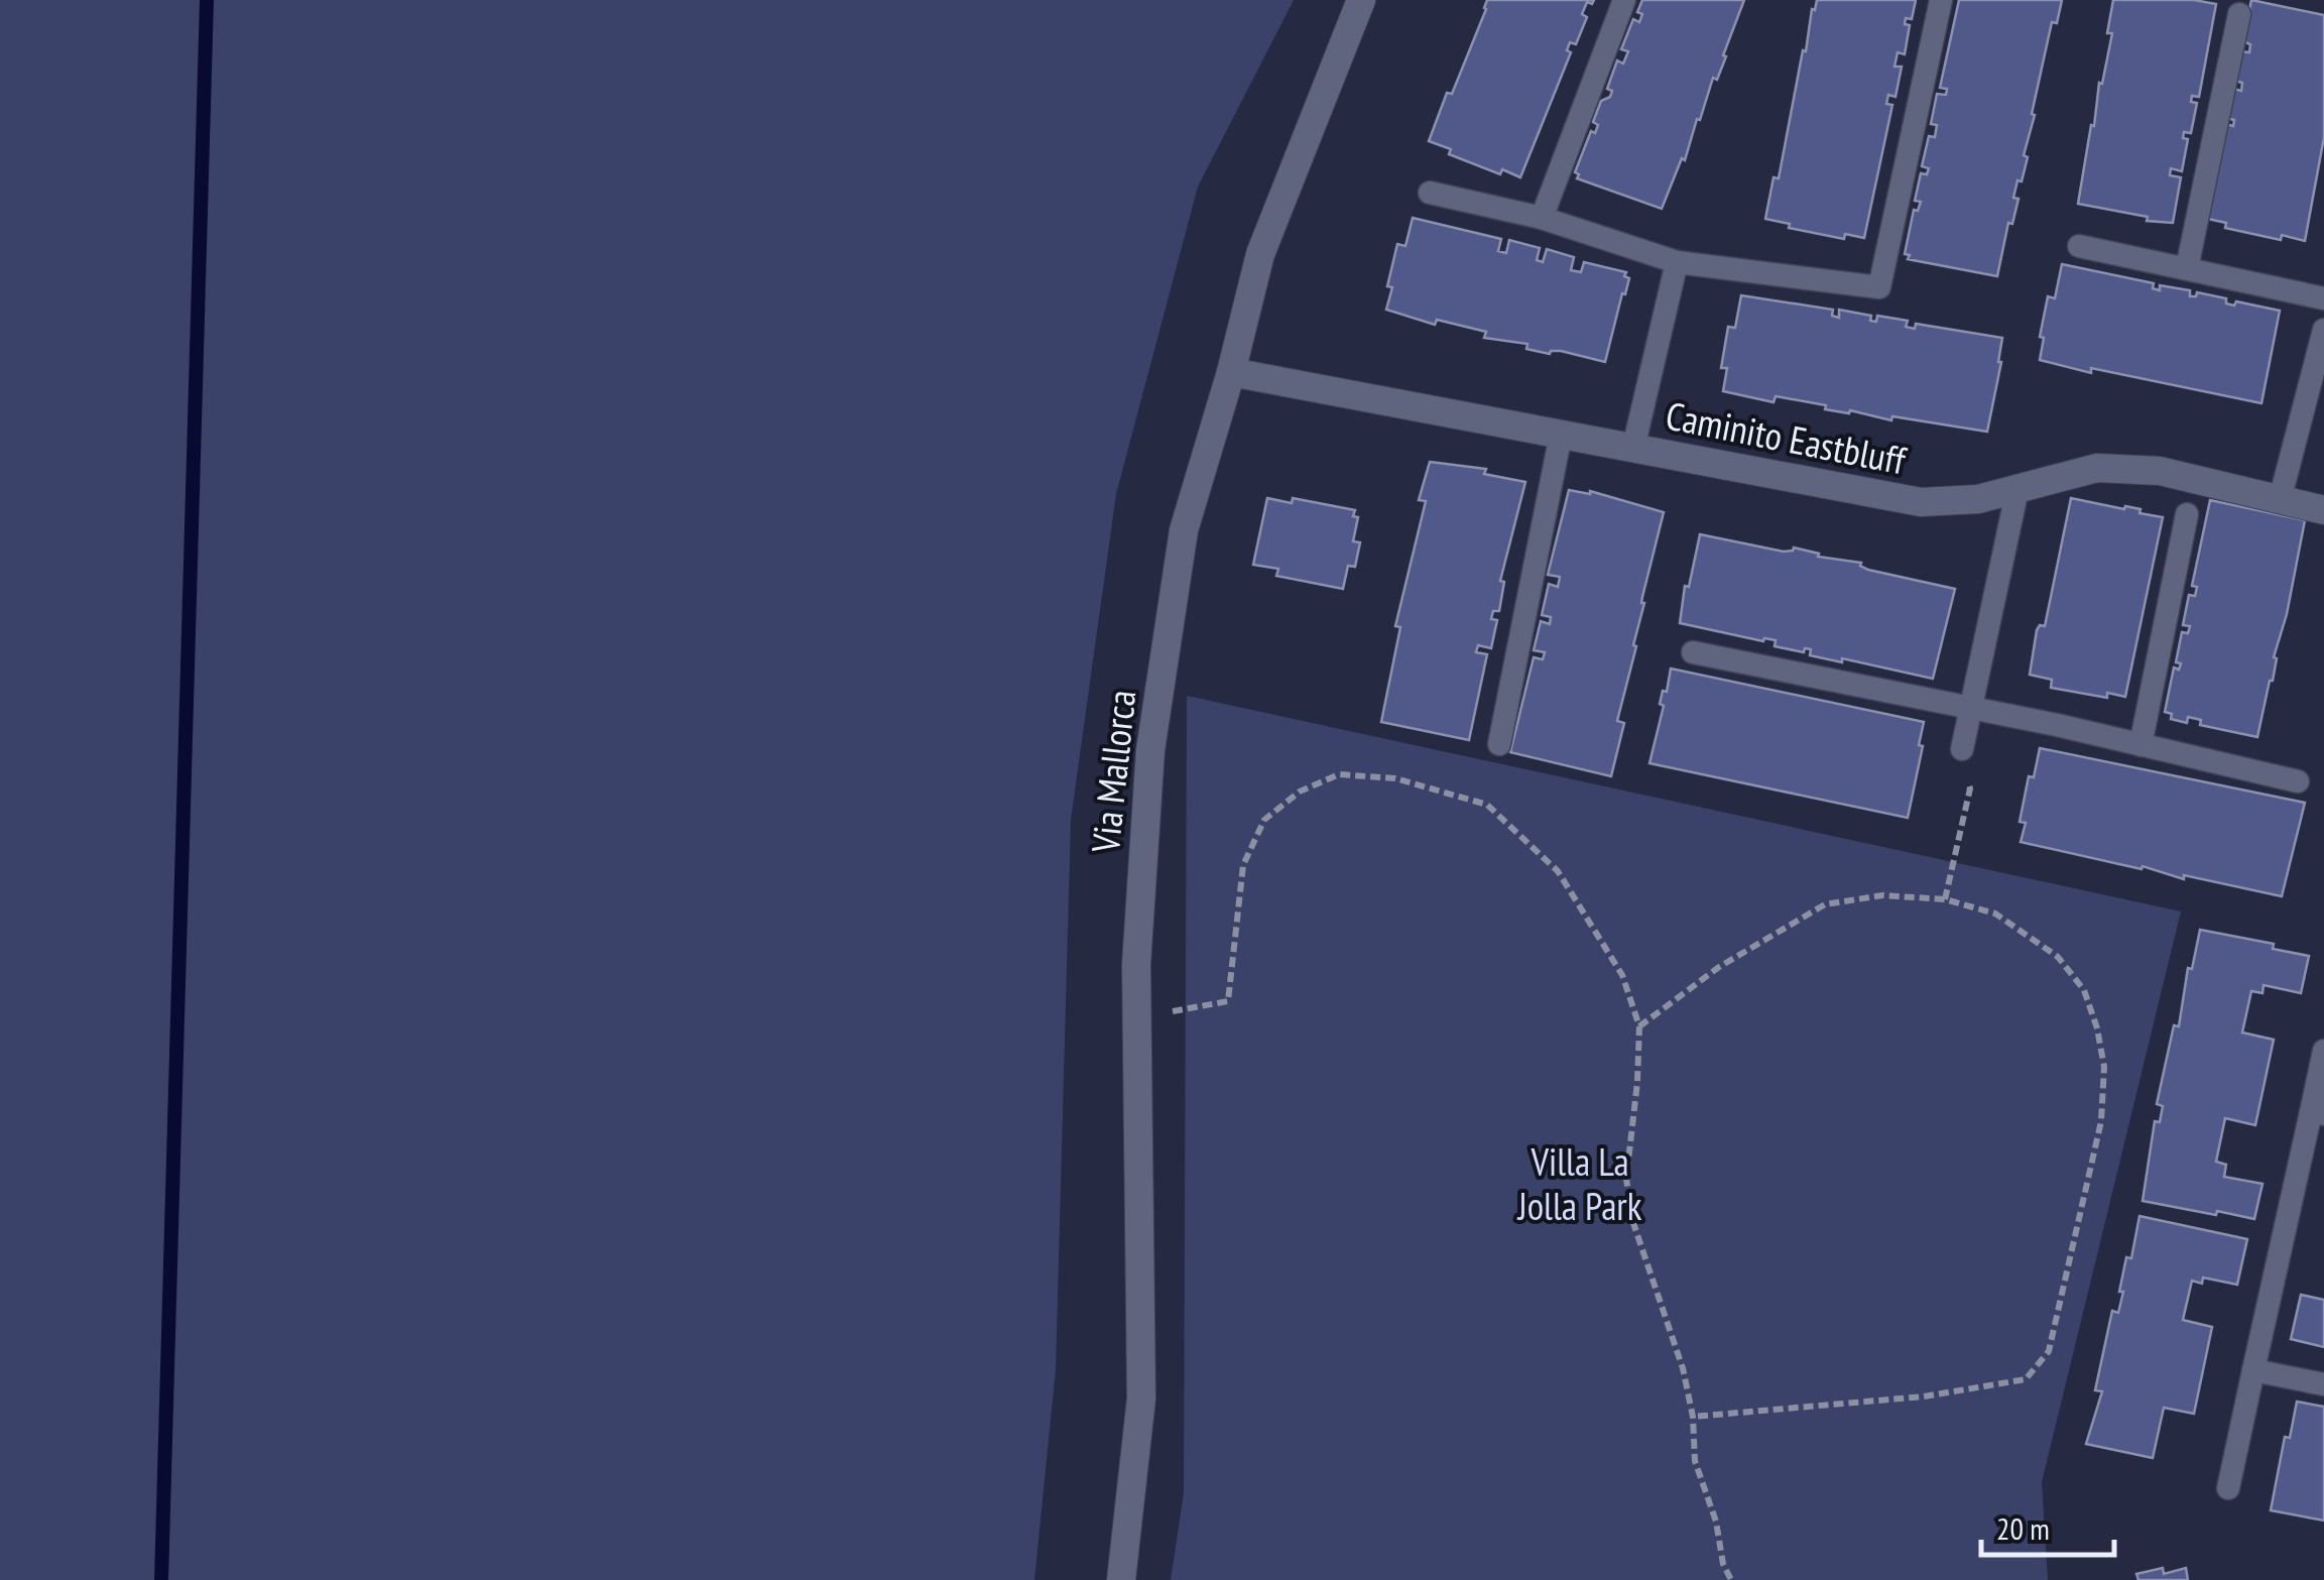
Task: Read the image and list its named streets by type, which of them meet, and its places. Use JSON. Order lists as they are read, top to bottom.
{
  "streets": {
    "street": ["Caminito Eastbluff", "Via Mallorca"]
  },
  "crossings": [
    ["Caminito Eastbluff", "Via Mallorca"]
  ],
  "parks": ["Villa La Jolla Park"],
  "scale_bar": "20 m"
}
